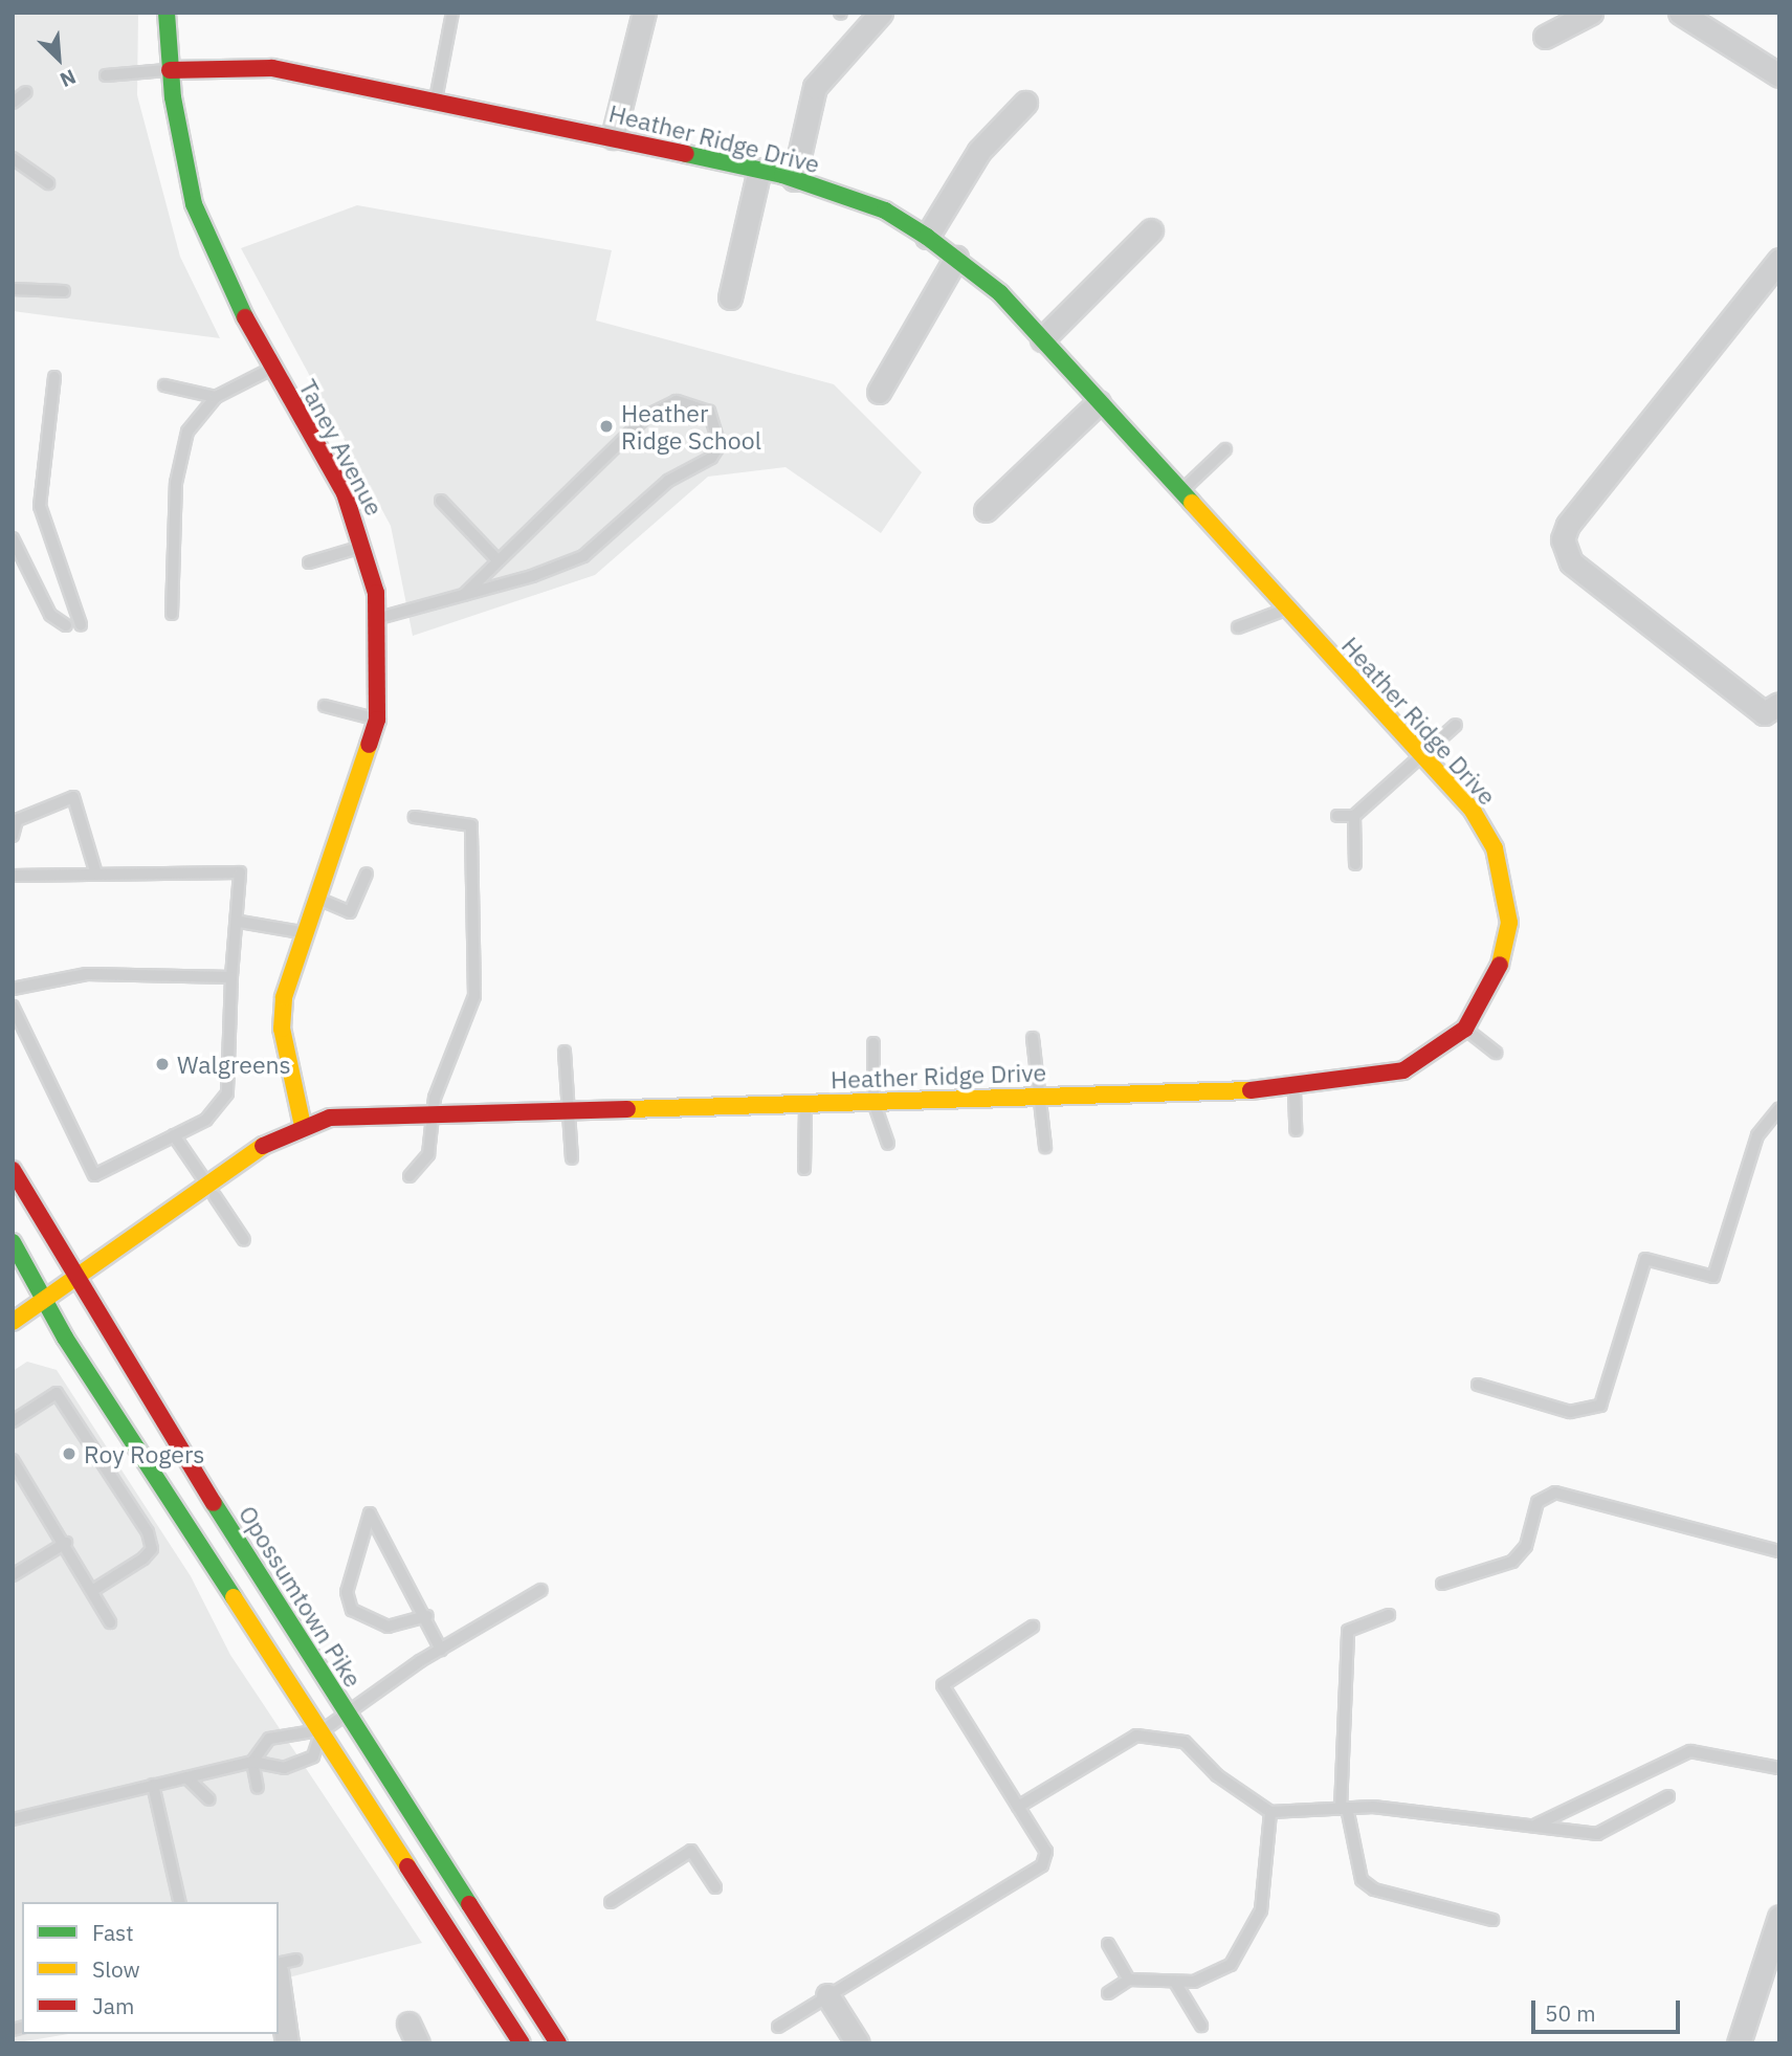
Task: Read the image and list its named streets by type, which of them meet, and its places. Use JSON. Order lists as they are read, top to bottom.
{
  "streets": {
    "street": ["Heather Ridge Drive", "Taney Avenue", "Opossumtown Pike"]
  },
  "crossings": [
    ["Heather Ridge Drive", "Taney Avenue"]
  ],
  "places": ["Heather Ridge School", "Walgreens", "Roy Rogers"],
  "legend": ["Fast", "Slow", "Jam"],
  "scale_bar": "50 m",
  "north": "bottom right"
}
